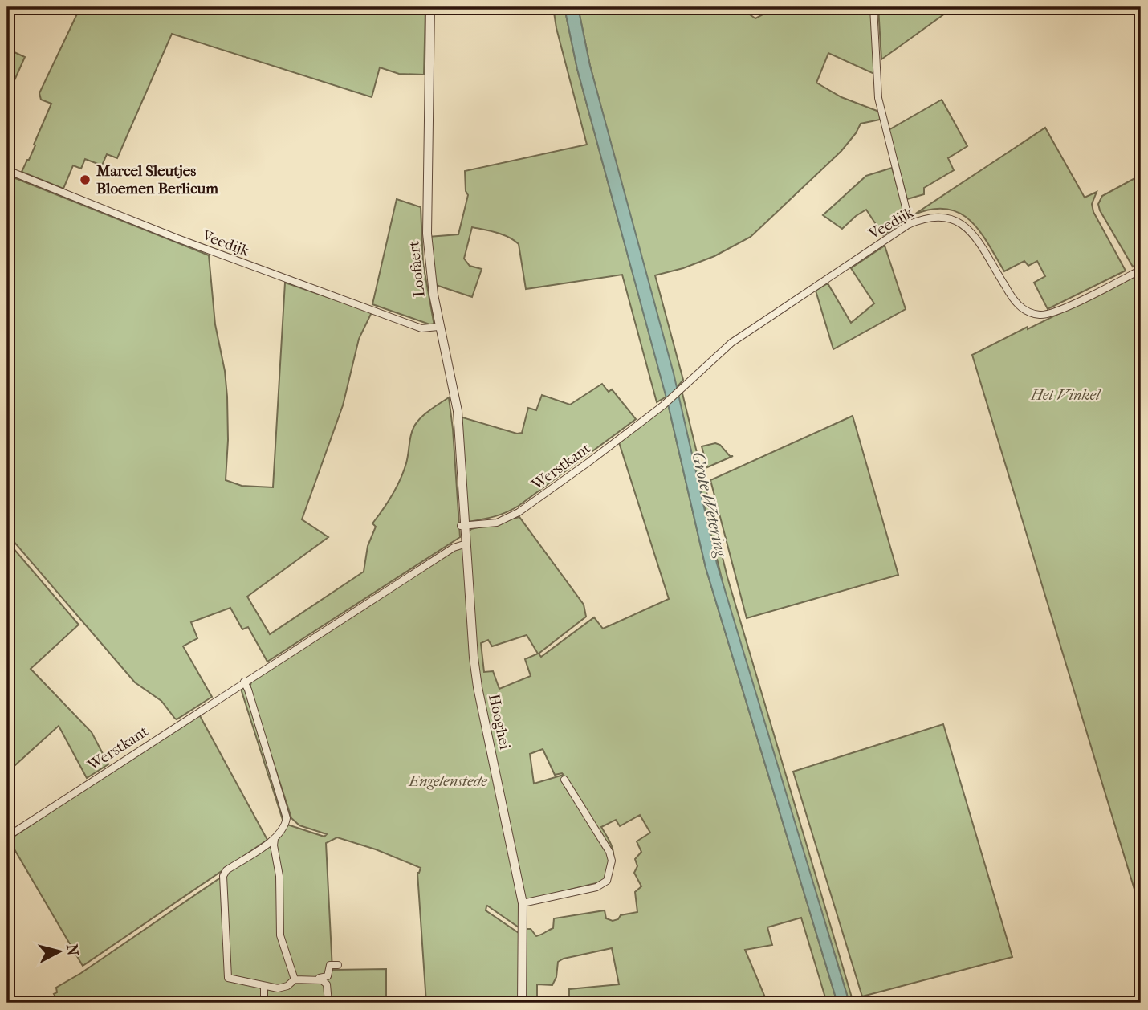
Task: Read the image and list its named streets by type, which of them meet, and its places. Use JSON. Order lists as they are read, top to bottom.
{
  "streets": {
    "street": [
      "Veedijk",
      "Loofaert",
      "Werstkant",
      "Hooghei"
    ]
  },
  "crossings": [
    ["Veedijk", "Loofaert"],
    ["Veedijk", "Werstkant"],
    ["Loofaert", "Werstkant"],
    ["Loofaert", "Hooghei"],
    ["Werstkant", "Hooghei"]
  ],
  "water": ["Grote Wetering"],
  "parks": ["Het Vinkel", "Engelenstede"],
  "places": ["Marcel Sleutjes Bloemen Berlicum"],
  "north": "right"
}
